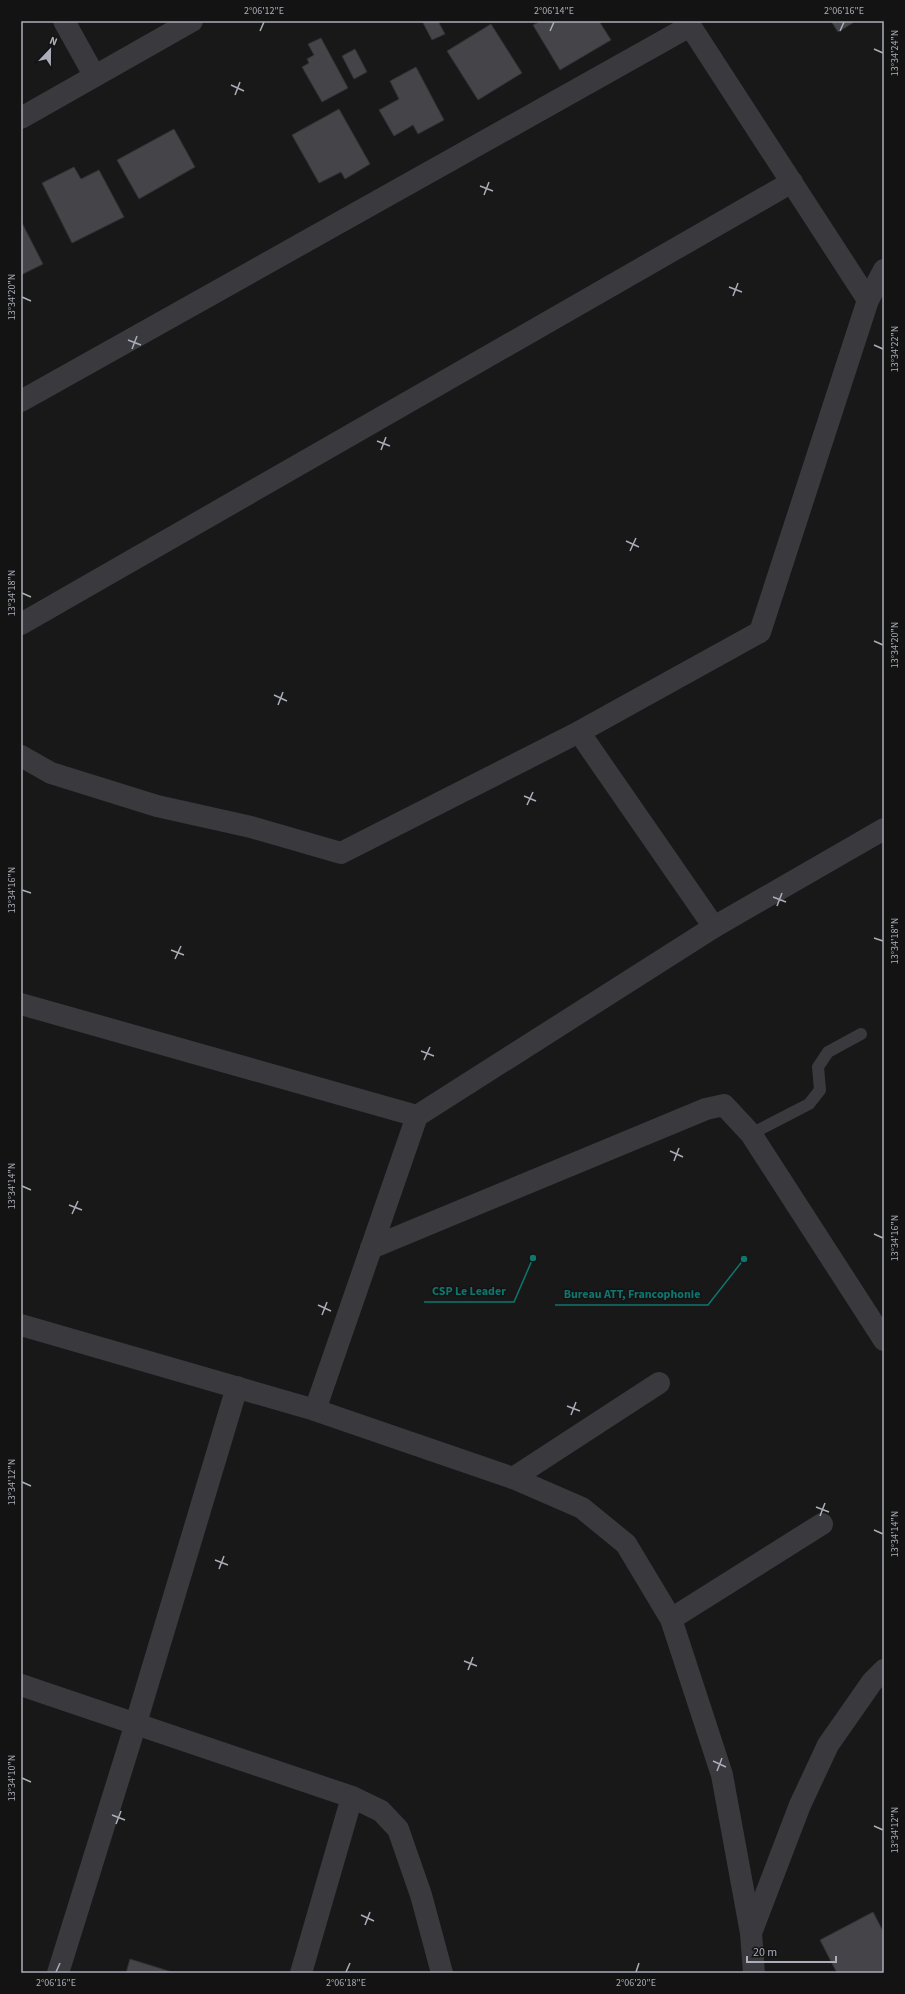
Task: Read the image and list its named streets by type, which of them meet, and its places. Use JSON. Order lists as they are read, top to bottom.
{
  "places": ["CSP Le Leader", "Bureau ATT, Francophonie"],
  "scale_bar": "20 m",
  "north": "top",
  "coordinates": [
    "2°06'12\"E",
    "2°06'14\"E",
    "2°06'16\"E",
    "13°34'24\"N",
    "13°34'20\"N",
    "13°34'22\"N",
    "13°34'18\"N",
    "13°34'16\"N",
    "13°34'14\"N",
    "13°34'12\"N",
    "13°34'10\"N",
    "2°06'18\"E",
    "2°06'20\"E"
  ]
}
